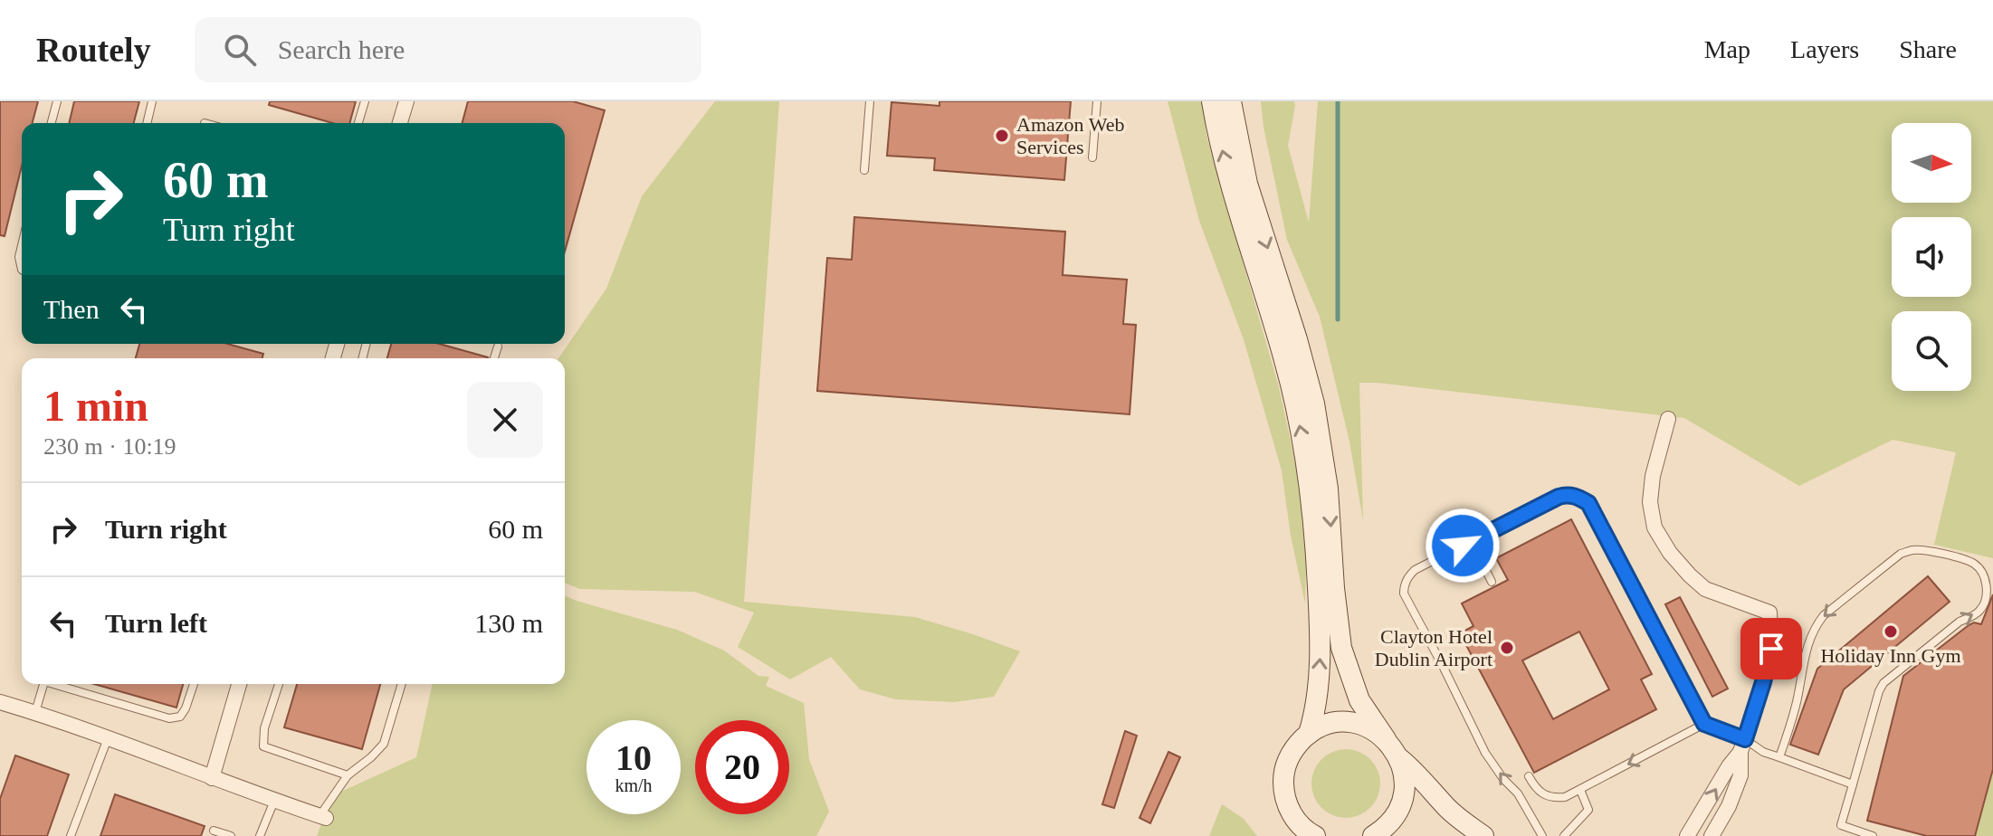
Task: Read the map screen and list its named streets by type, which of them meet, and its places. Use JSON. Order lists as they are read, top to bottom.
{
  "places": ["Amazon Web Services", "Holiday Inn Gym", "Clayton Hotel Dublin Airport"],
  "north": "right",
  "page": {
    "header": "Routely",
    "search": "Search here",
    "nav": ["Map", "Layers", "Share"],
    "turn": ["60 m", "Turn right"],
    "then": "Then",
    "heading": ["1 min", "230 m · 10:19"],
    "list": [
      {
        "name": "Turn right",
        "value": "60 m"
      },
      {
        "name": "Turn left",
        "value": "130 m"
      }
    ],
    "speed": "10 km/h",
    "limit": "20"
  }
}
